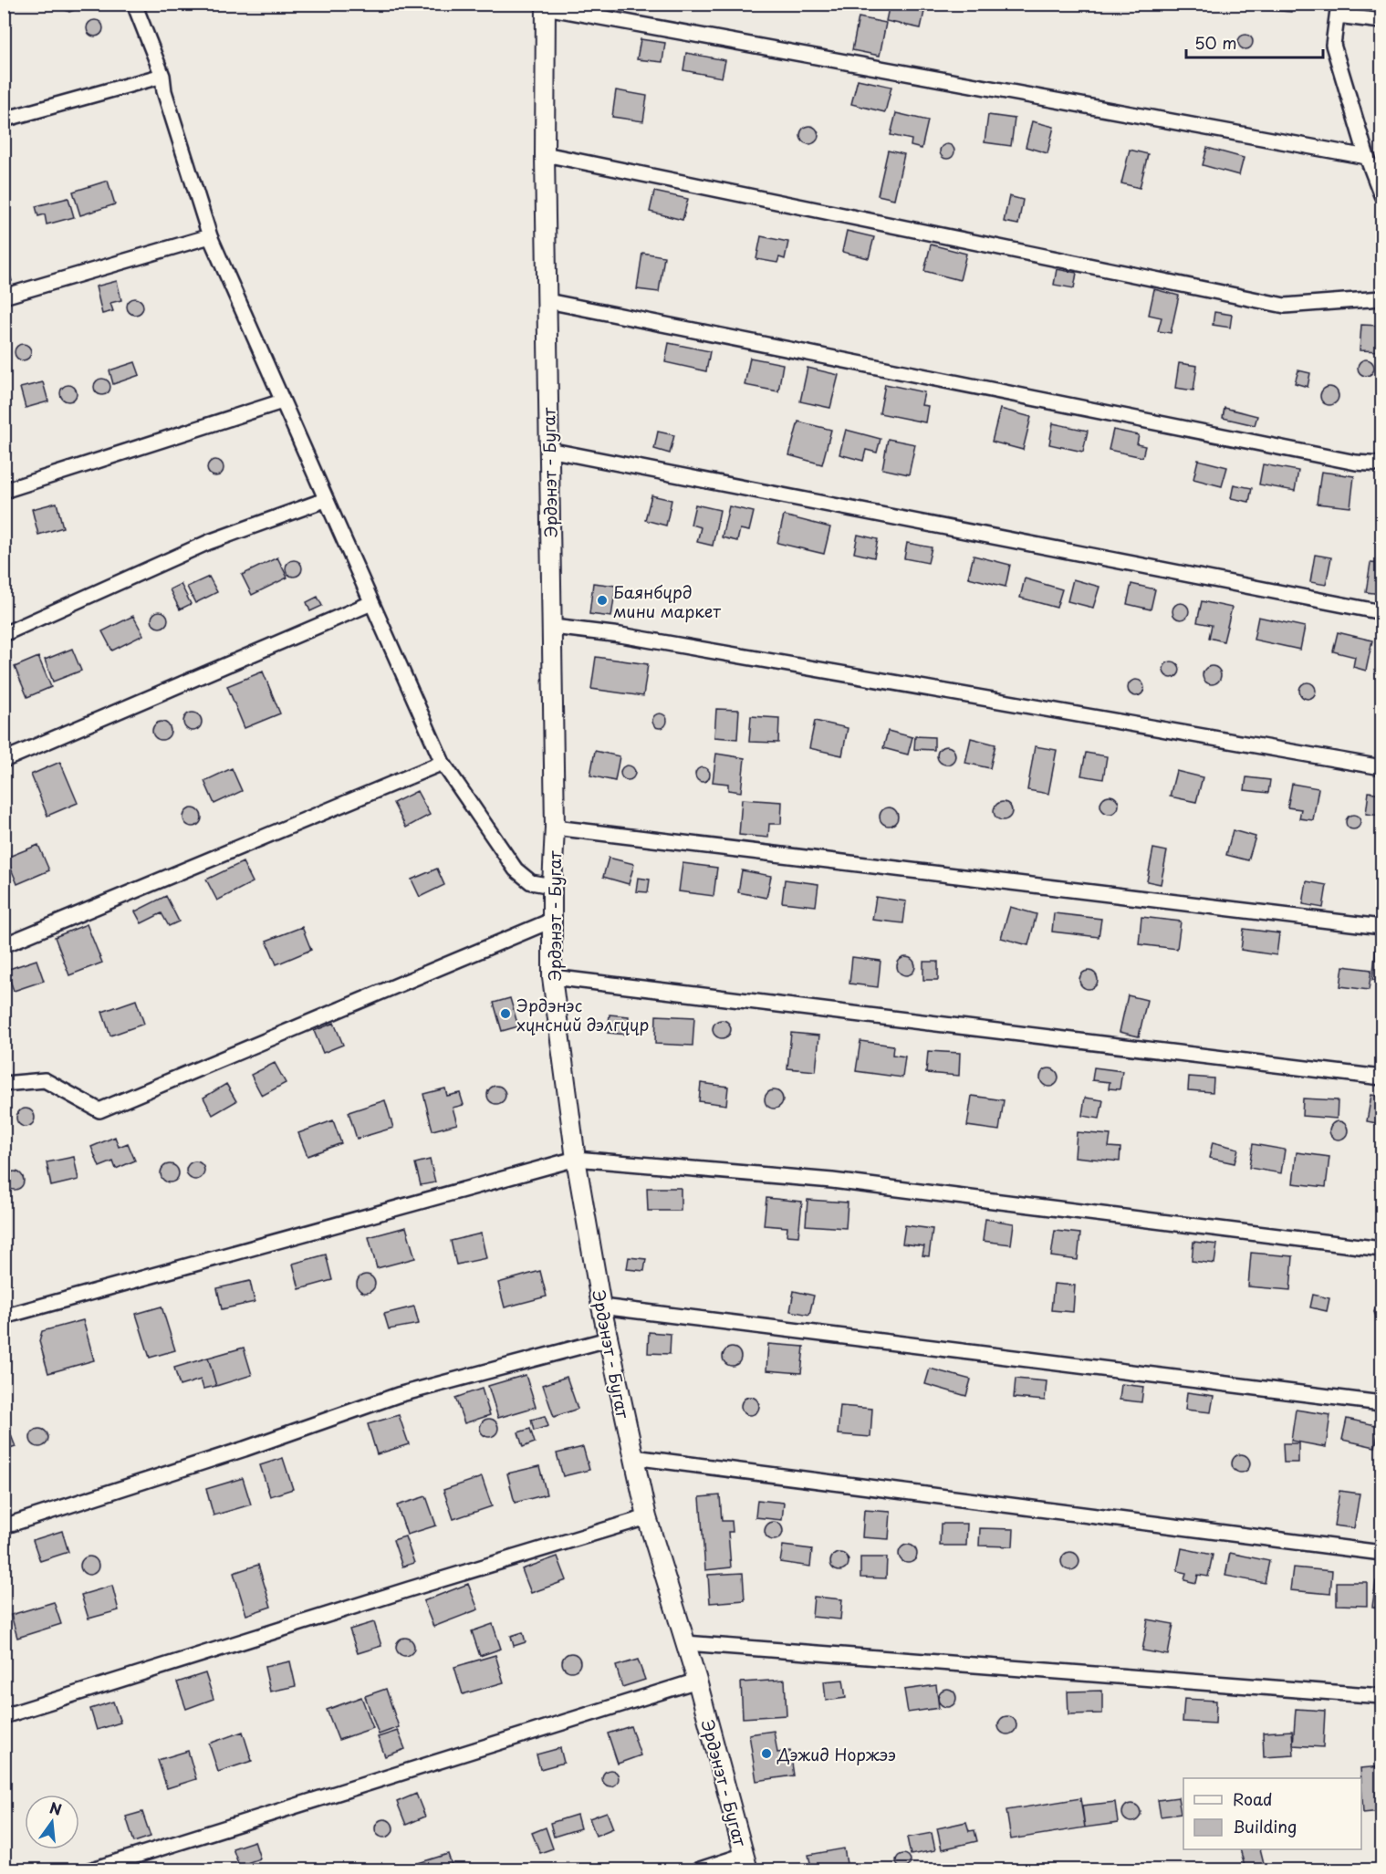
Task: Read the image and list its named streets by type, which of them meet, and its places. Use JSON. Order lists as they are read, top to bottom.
{
  "streets": {
    "street": ["Эрдэнэт - Бугат"]
  },
  "places": ["Баянбүрд мини маркет", "Эрдэнэс хүнсний дэлгүүр", "Дэжид Норжээ"],
  "legend": ["Road", "Building"],
  "scale_bar": "50 m",
  "north": "top"
}
